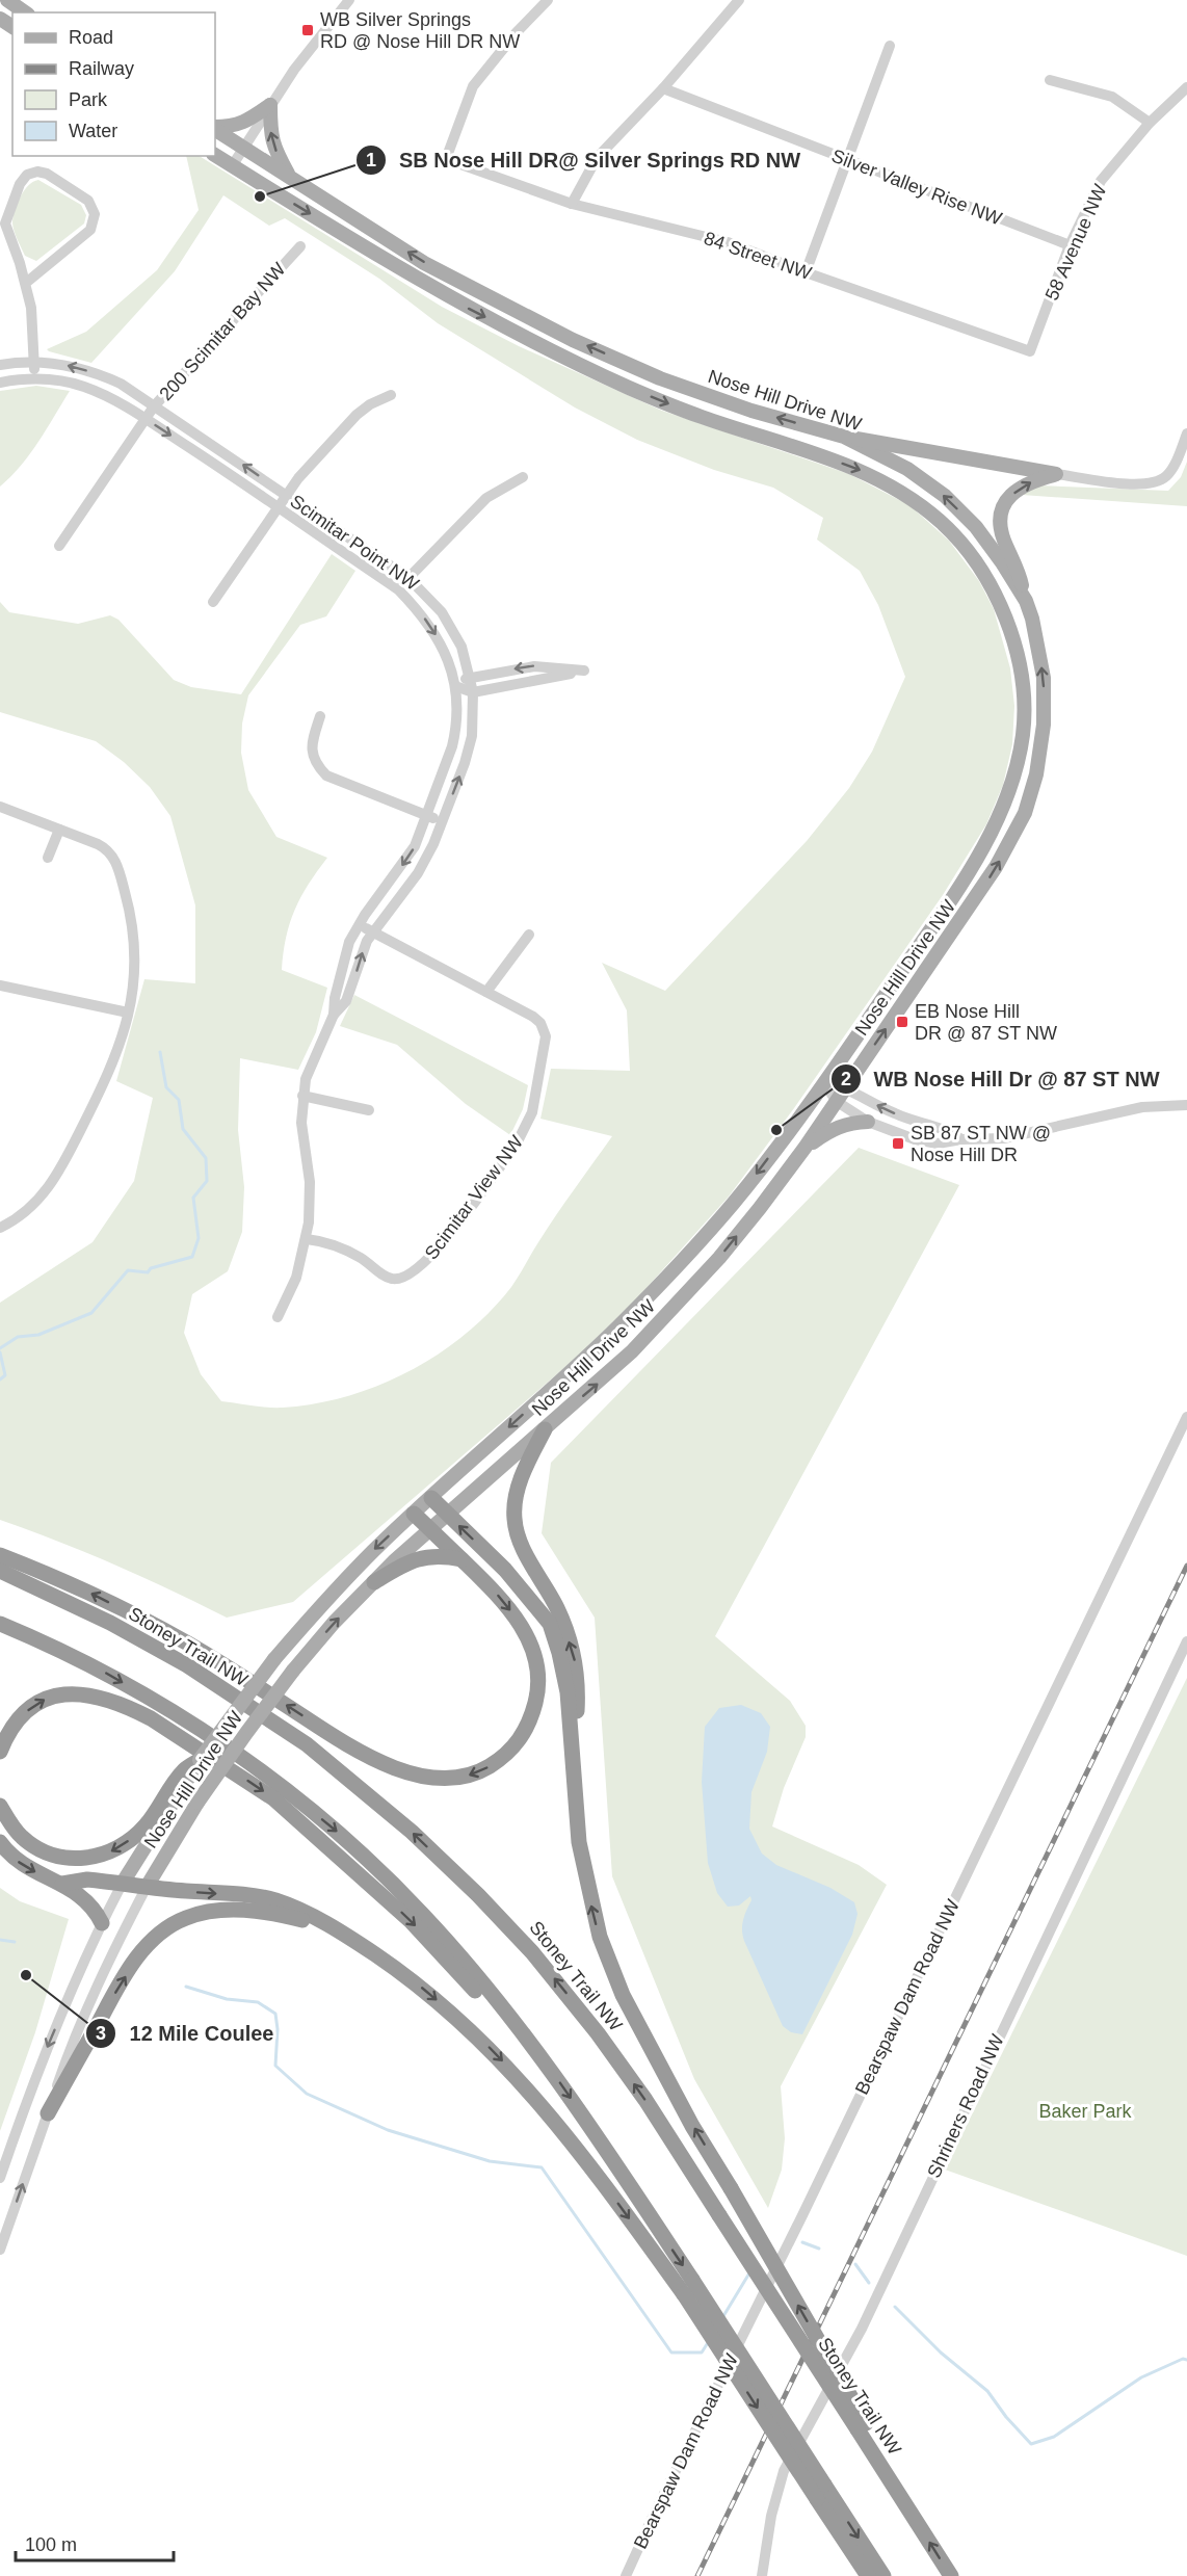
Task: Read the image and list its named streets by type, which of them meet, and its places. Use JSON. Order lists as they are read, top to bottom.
{
  "streets": {
    "highway": ["Stoney Trail NW"],
    "main road": ["Nose Hill Drive NW"],
    "street": [
      "Silver Valley Rise NW",
      "58 Avenue NW",
      "84 Street NW",
      "200 Scimitar Bay NW",
      "Scimitar Point NW",
      "Scimitar View NW",
      "Bearspaw Dam Road NW",
      "Shriners Road NW"
    ]
  },
  "crossings": [
    ["Silver Valley Rise NW", "58 Avenue NW"],
    ["58 Avenue NW", "84 Street NW"],
    ["200 Scimitar Bay NW", "Scimitar Point NW"],
    ["Scimitar Point NW", "Scimitar View NW"]
  ],
  "parks": ["Baker Park"],
  "places": {
    "transit": ["WB Silver Springs RD @ Nose Hill DR NW", "EB Nose Hill DR @ 87 ST NW", "SB 87 ST NW @ Nose Hill DR"],
    "other": ["SB Nose Hill DR@ Silver Springs RD NW", "WB Nose Hill Dr @ 87 ST NW", "12 Mile Coulee"]
  },
  "legend": [
    "Road",
    "Railway",
    "Park",
    "Water"
  ],
  "scale_bar": "100 m"
}
